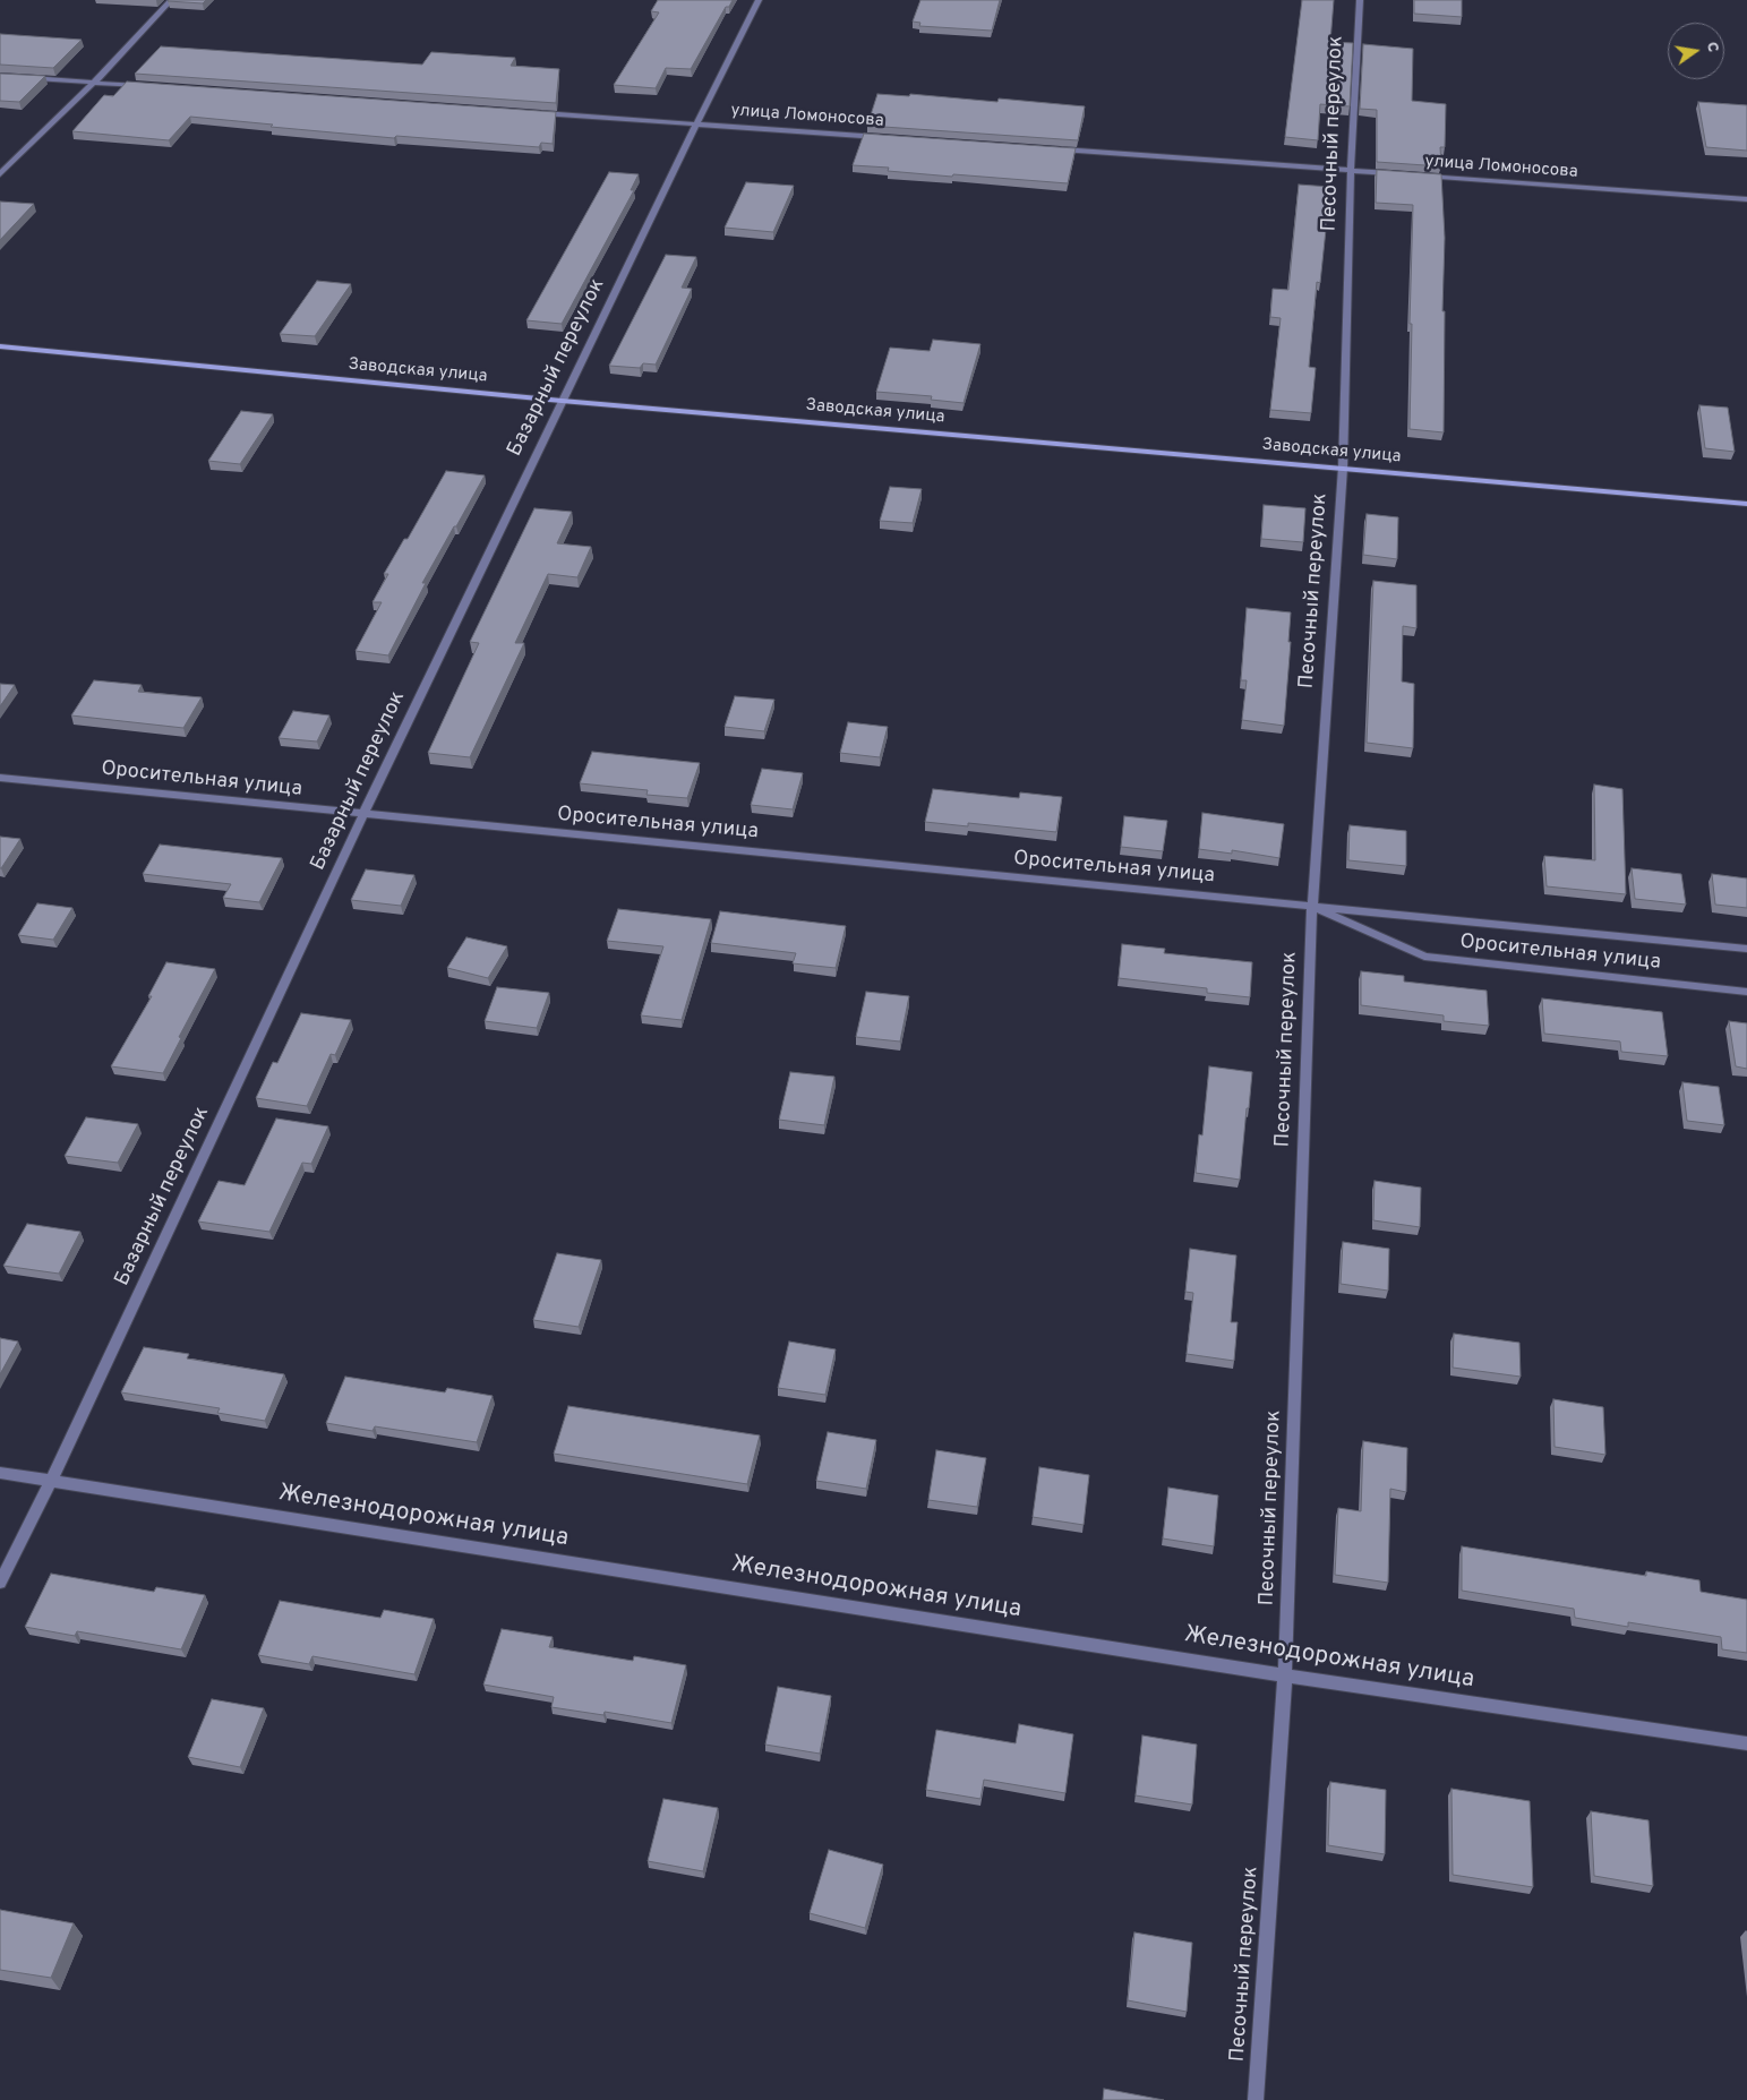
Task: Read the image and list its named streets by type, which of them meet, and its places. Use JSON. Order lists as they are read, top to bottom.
{
  "streets": {
    "main road": ["Заводская улица"],
    "street": [
      "улица Ломоносова",
      "Песочный переулок",
      "Базарный переулок",
      "Оросительная улица",
      "Железнодорожная улица"
    ]
  },
  "crossings": [
    ["улица Ломоносова", "Песочный переулок"],
    ["улица Ломоносова", "Базарный переулок"],
    ["Песочный переулок", "Заводская улица"],
    ["Песочный переулок", "Оросительная улица"],
    ["Песочный переулок", "Железнодорожная улица"],
    ["Базарный переулок", "Заводская улица"],
    ["Базарный переулок", "Оросительная улица"],
    ["Базарный переулок", "Железнодорожная улица"]
  ],
  "north": "right"
}
